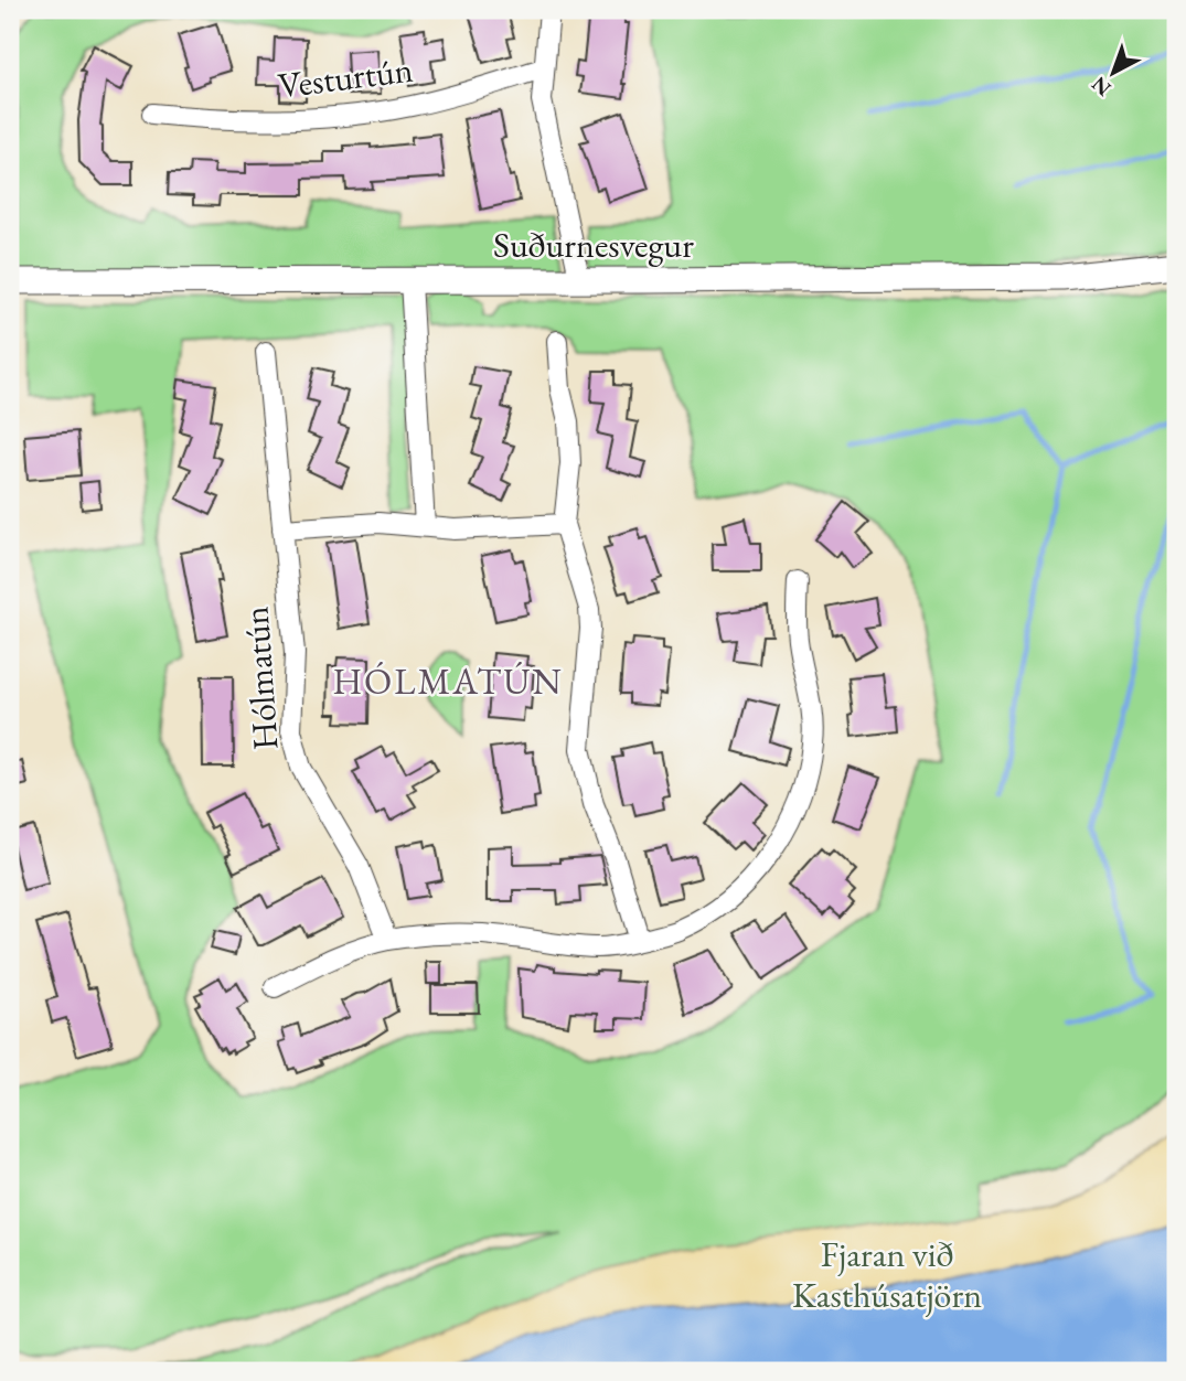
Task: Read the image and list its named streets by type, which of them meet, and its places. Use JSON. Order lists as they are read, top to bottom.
{
  "streets": {
    "street": ["Vesturtún", "Suðurnesvegur", "Hólmatún"]
  },
  "districts": ["HÓLMATÚN"],
  "parks": ["Fjaran við Kasthúsatjörn"],
  "north": "bottom left"
}
